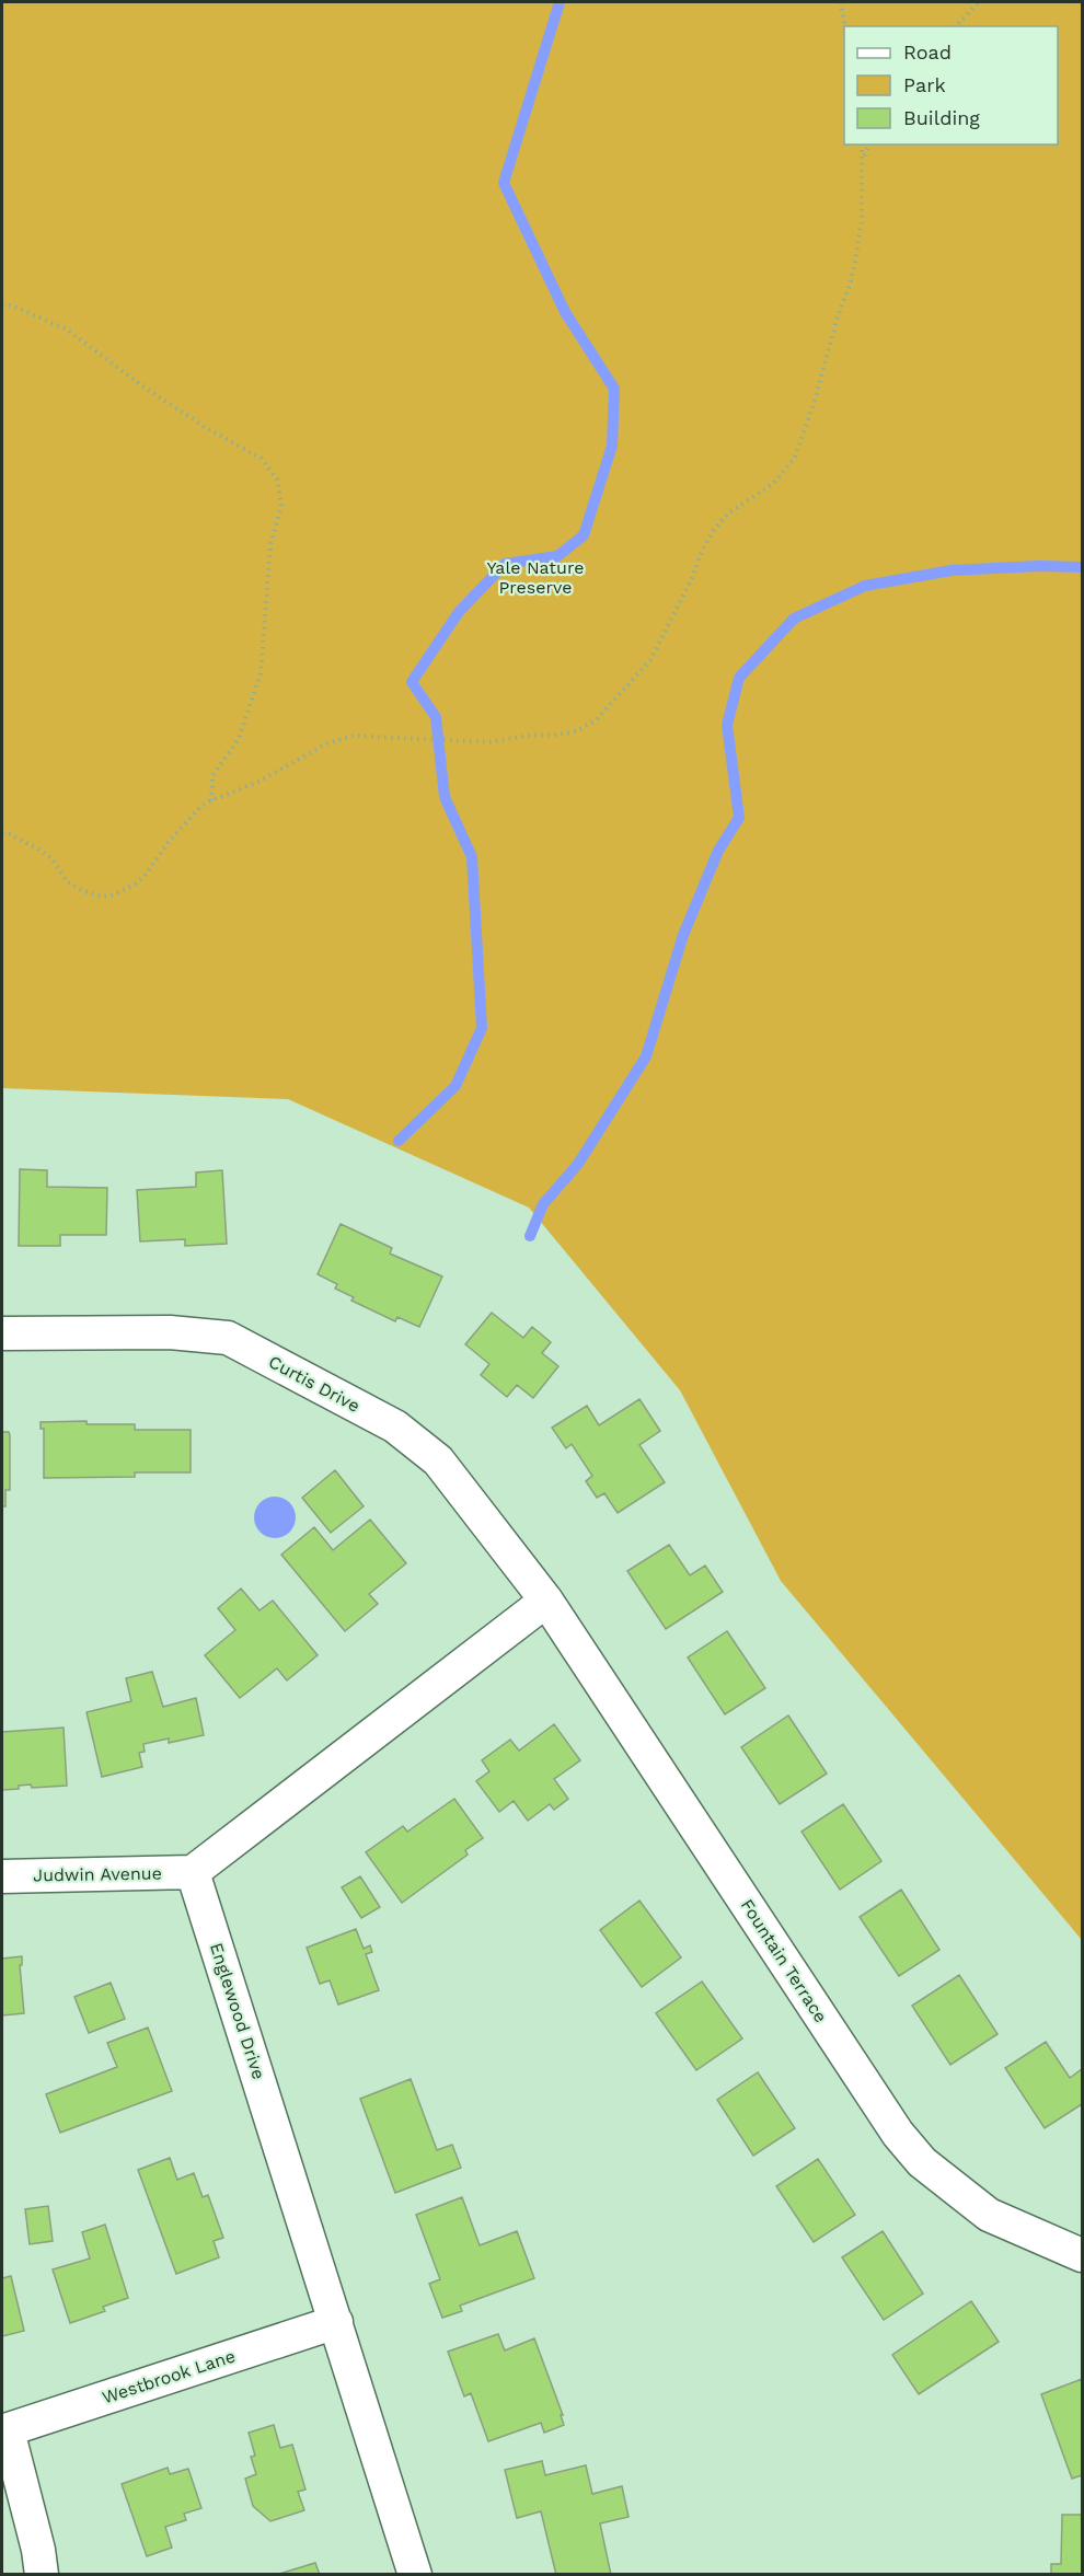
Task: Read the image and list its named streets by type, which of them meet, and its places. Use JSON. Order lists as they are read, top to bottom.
{
  "streets": {
    "street": [
      "Curtis Drive",
      "Judwin Avenue",
      "Fountain Terrace",
      "Englewood Drive",
      "Westbrook Lane"
    ]
  },
  "crossings": [
    ["Curtis Drive", "Fountain Terrace"],
    ["Judwin Avenue", "Englewood Drive"],
    ["Englewood Drive", "Westbrook Lane"]
  ],
  "parks": ["Yale Nature Preserve"],
  "legend": ["Road", "Park", "Building"]
}
